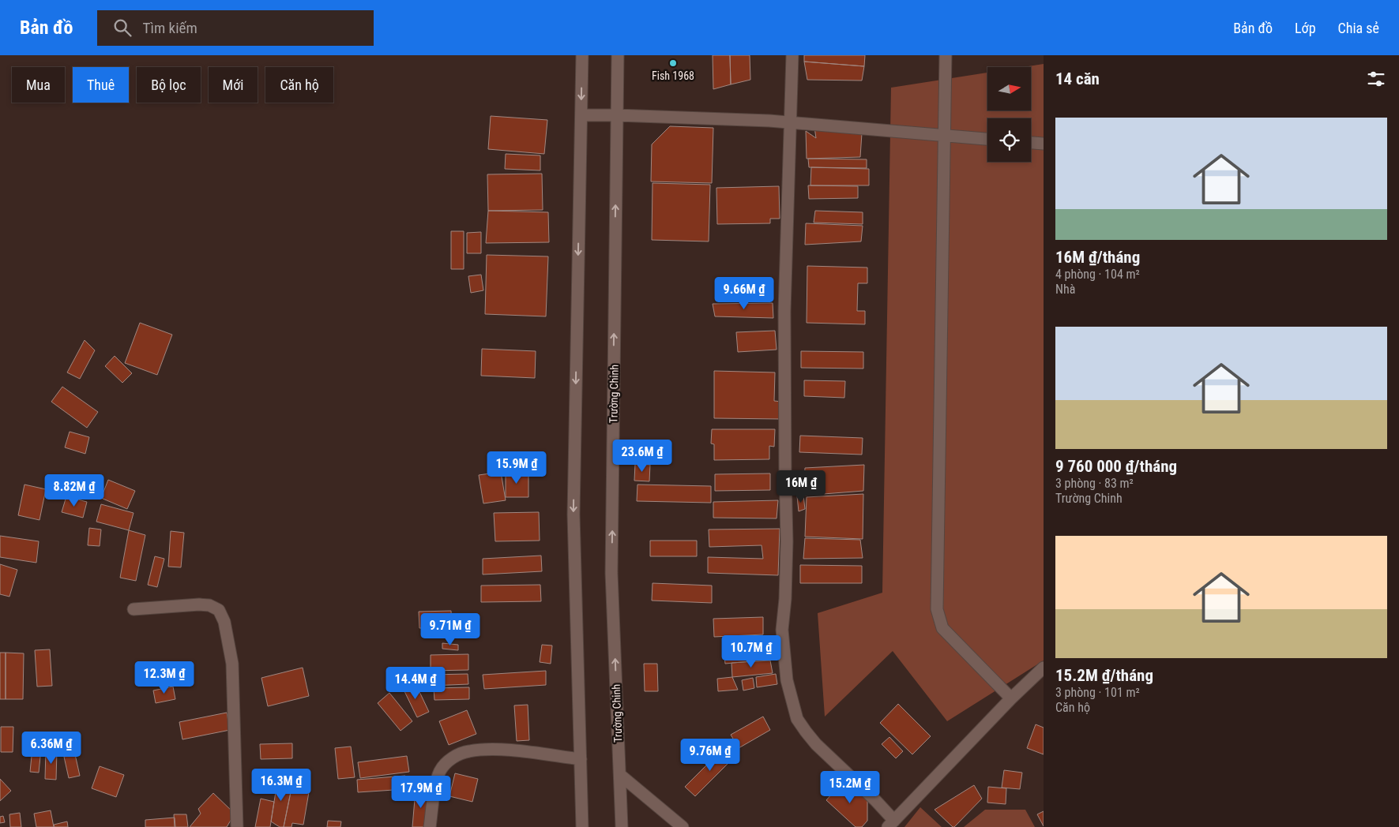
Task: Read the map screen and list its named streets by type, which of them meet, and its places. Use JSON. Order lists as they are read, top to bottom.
{
  "streets": {
    "street": ["Trường Chinh"]
  },
  "places": ["Fish 1968"],
  "north": "right",
  "page": {
    "header": "Bản đồ",
    "search": "Tìm kiếm",
    "nav": ["Bản đồ", "Lớp", "Chia sẻ"],
    "heading": "14 căn",
    "chip": [
      "Mua",
      "Thuê",
      "Bộ lọc",
      "Mới",
      "Căn hộ"
    ],
    "list": [
      {
        "name": "16M ₫/tháng",
        "note": "4 phòng · 104 m² · Nhà"
      },
      {
        "name": "9 760 000 ₫/tháng",
        "note": "3 phòng · 83 m² · Trường Chinh"
      },
      {
        "name": "15.2M ₫/tháng",
        "note": "3 phòng · 101 m² · Căn hộ"
      }
    ],
    "price": [
      "9.66M ₫",
      "23.6M ₫",
      "15.9M ₫",
      "16M ₫",
      "8.82M ₫",
      "9.71M ₫",
      "10.7M ₫",
      "12.3M ₫",
      "14.4M ₫",
      "6.36M ₫",
      "9.76M ₫",
      "16.3M ₫",
      "15.2M ₫",
      "17.9M ₫"
    ]
  }
}
